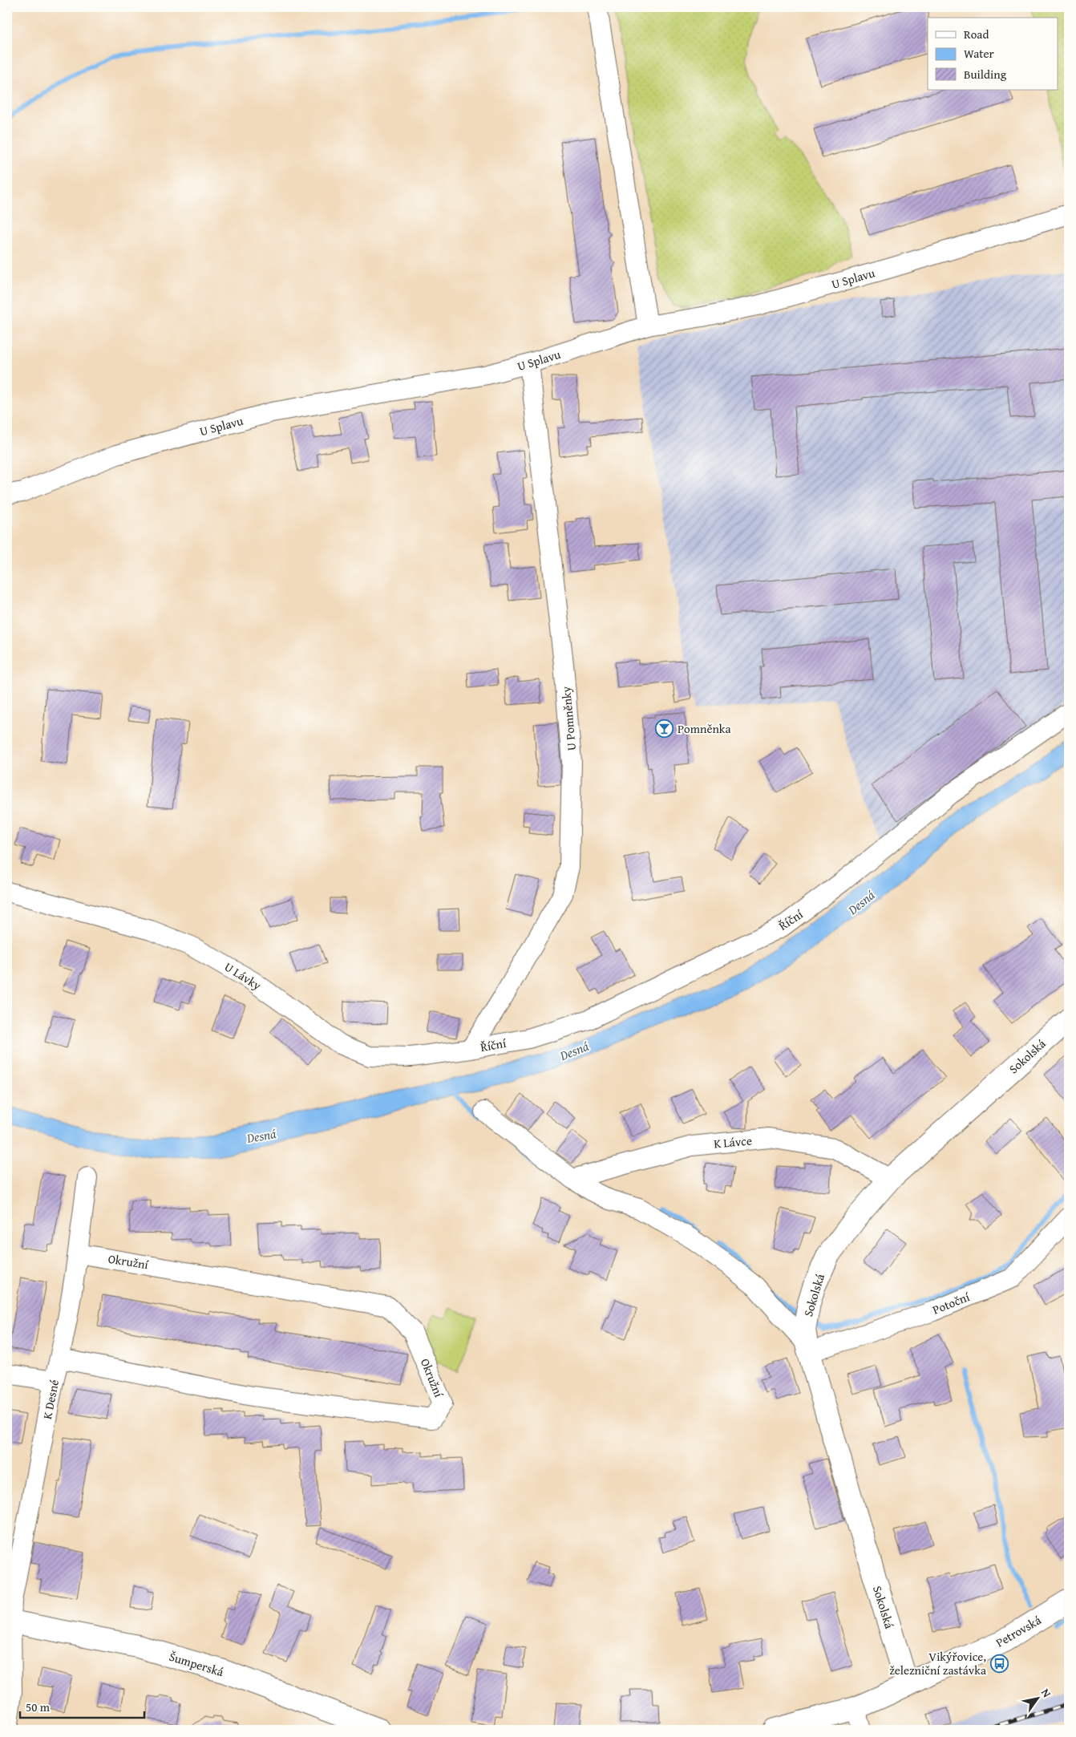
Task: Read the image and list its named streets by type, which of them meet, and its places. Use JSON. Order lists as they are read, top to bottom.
{
  "streets": {
    "street": [
      "U Splavu",
      "U Pomněnky",
      "Říční",
      "U Lávky",
      "Sokolská",
      "K Lávce",
      "Okružní",
      "Potoční",
      "K Desné",
      "Petrovská",
      "Šumperská"
    ]
  },
  "crossings": [
    ["U Splavu", "U Pomněnky"],
    ["U Pomněnky", "Říční"],
    ["U Pomněnky", "U Lávky"],
    ["Říční", "U Lávky"],
    ["Sokolská", "K Lávce"],
    ["Sokolská", "Potoční"],
    ["Sokolská", "Petrovská"],
    ["Okružní", "K Desné"],
    ["K Desné", "Šumperská"]
  ],
  "water": ["Desná"],
  "places": {
    "bar": ["Pomněnka"],
    "bus stop": ["Vikýřovice, železniční zastávka"]
  },
  "legend": ["Road", "Water", "Building"],
  "scale_bar": "50 m",
  "north": "top right"
}
